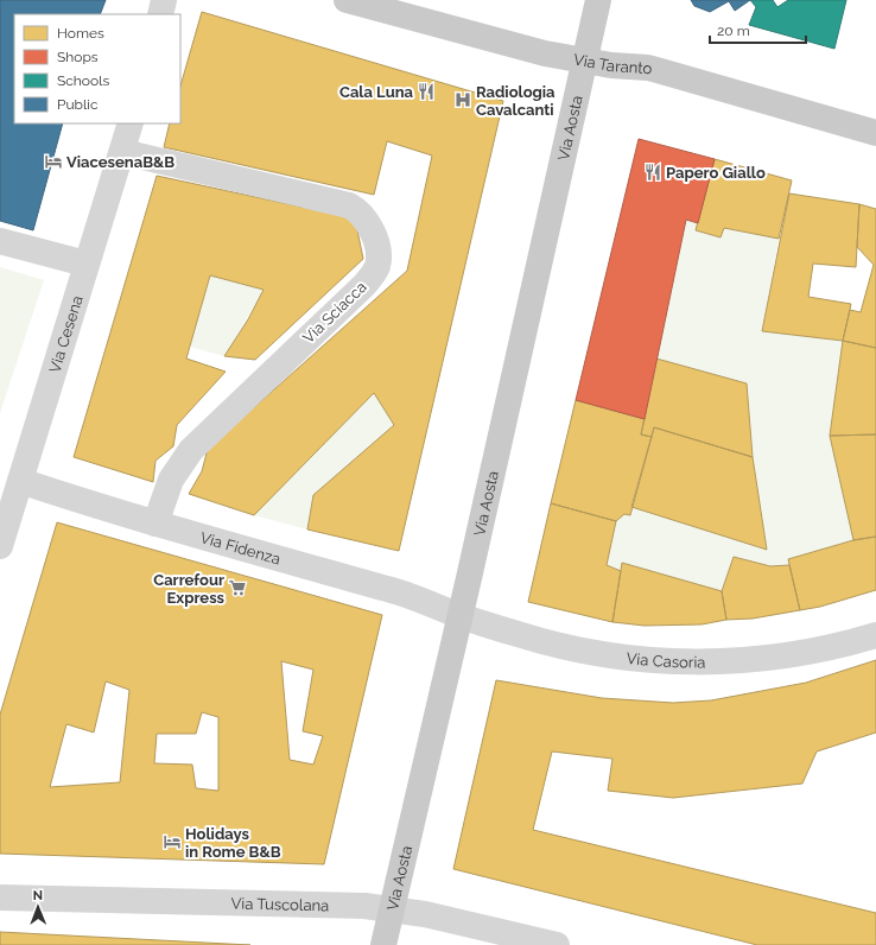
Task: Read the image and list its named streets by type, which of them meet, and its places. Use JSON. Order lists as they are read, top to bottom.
{
  "streets": {
    "main road": ["Via Taranto", "Via Aosta"],
    "street": [
      "Via Sciacca",
      "Via Cesena",
      "Via Fidenza",
      "Via Casoria",
      "Via Tuscolana"
    ]
  },
  "crossings": [
    ["Via Taranto", "Via Aosta"],
    ["Via Aosta", "Via Fidenza"],
    ["Via Aosta", "Via Casoria"],
    ["Via Aosta", "Via Tuscolana"],
    ["Via Sciacca", "Via Cesena"],
    ["Via Sciacca", "Via Fidenza"],
    ["Via Cesena", "Via Fidenza"],
    ["Via Fidenza", "Via Casoria"]
  ],
  "places": {
    "restaurant": ["Cala Luna", "Papero Giallo"],
    "hospital": ["Radiologia Cavalcanti"],
    "hotel": ["ViacesenaB&B", "Holidays in Rome B&B"],
    "supermarket": ["Carrefour Express"]
  },
  "legend": [
    "Homes",
    "Shops",
    "Schools",
    "Public"
  ],
  "scale_bar": "20 m",
  "north": "top"
}
